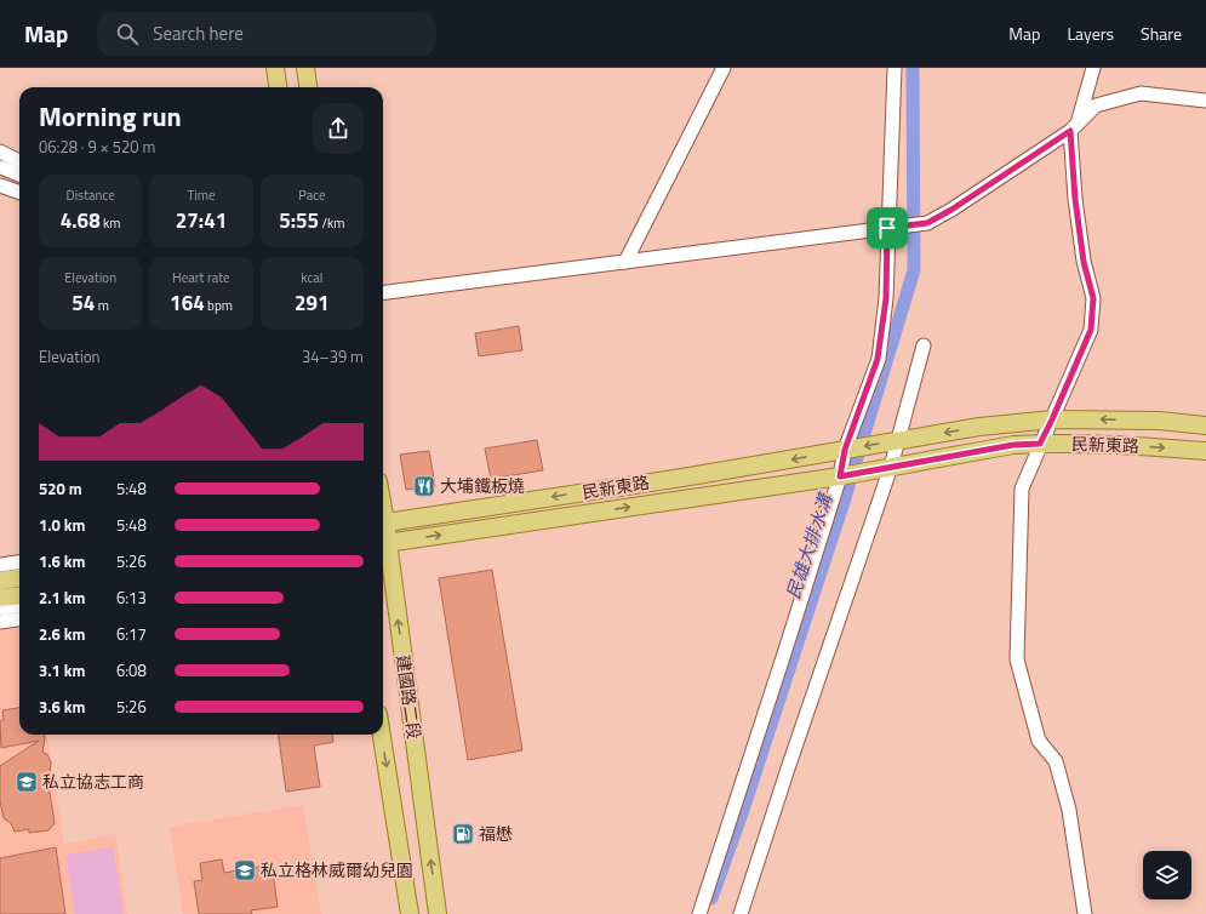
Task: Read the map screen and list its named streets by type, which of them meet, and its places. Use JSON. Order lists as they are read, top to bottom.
{
  "streets": {
    "main road": ["民新東路", "建國路二段"]
  },
  "crossings": [
    ["民新東路", "建國路二段"]
  ],
  "water": ["民雄大排水溝"],
  "places": {
    "restaurant": ["大埔鐵板燒"],
    "school or university": ["私立協志工商", "私立格林威爾幼兒園"],
    "fuel station": ["福懋"]
  },
  "page": {
    "header": "Map",
    "search": "Search here",
    "nav": ["Map", "Layers", "Share"],
    "heading": ["Morning run", "06:28 · 9 × 520 m"],
    "stats": [
      ["Distance", "4.68 km"],
      ["Time", "27:41"],
      ["Pace", "5:55 /km"],
      ["Elevation", "54 m"],
      ["Heart rate", "164 bpm"],
      ["kcal", "291"]
    ],
    "chart": ["Elevation", "34–39 m"],
    "list": [
      {
        "name": "520 m",
        "note": "5:48"
      },
      {
        "name": "1.0 km",
        "note": "5:48"
      },
      {
        "name": "1.6 km",
        "note": "5:26"
      },
      {
        "name": "2.1 km",
        "note": "6:13"
      },
      {
        "name": "2.6 km",
        "note": "6:17"
      },
      {
        "name": "3.1 km",
        "note": "6:08"
      },
      {
        "name": "3.6 km",
        "note": "5:26"
      }
    ]
  }
}
